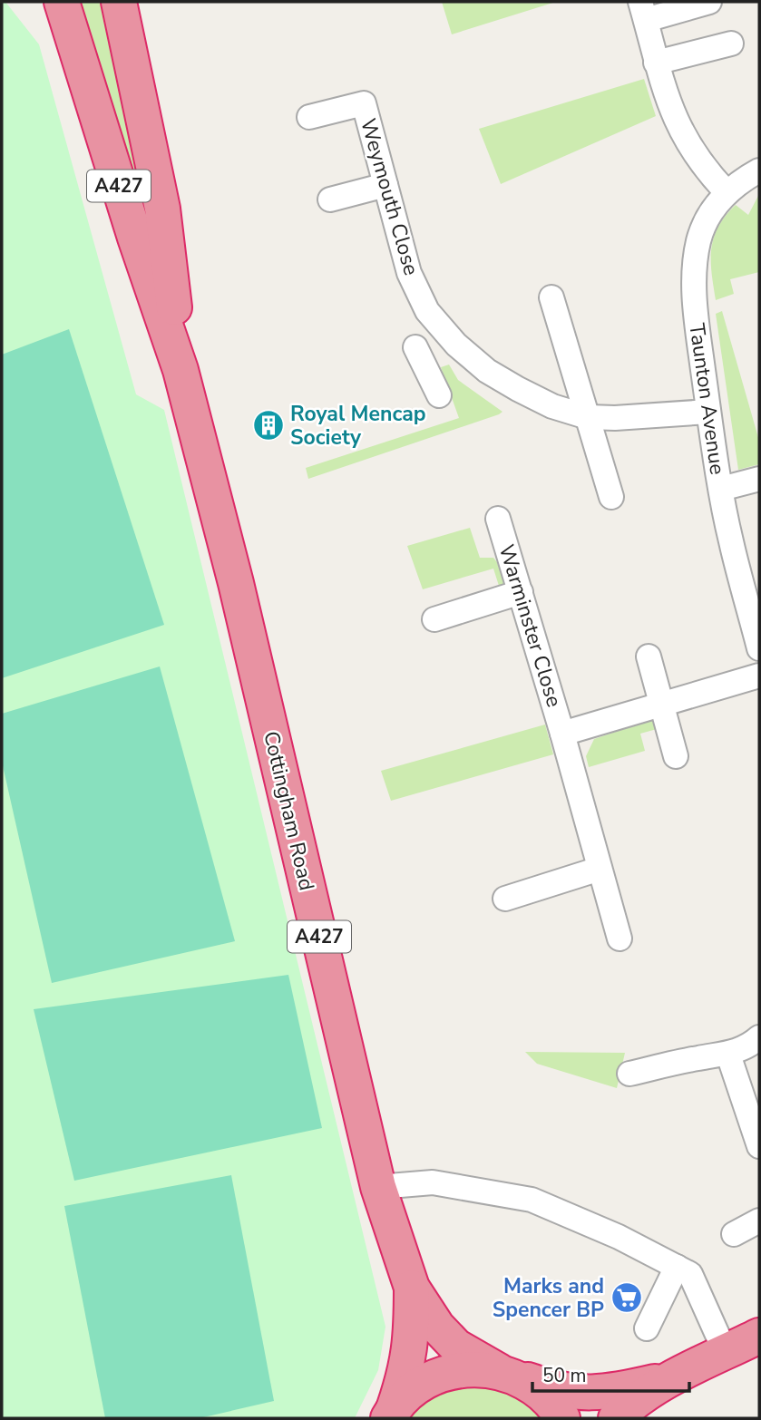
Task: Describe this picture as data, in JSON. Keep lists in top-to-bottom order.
{
  "streets": {
    "highway": ["A427", "Cottingham Road"],
    "street": ["Weymouth Close", "Taunton Avenue", "Warminster Close"]
  },
  "crossings": [
    ["Weymouth Close", "Taunton Avenue"]
  ],
  "places": {
    "building": ["Royal Mencap Society"],
    "supermarket": ["Marks and Spencer BP"]
  },
  "scale_bar": "50 m"
}
